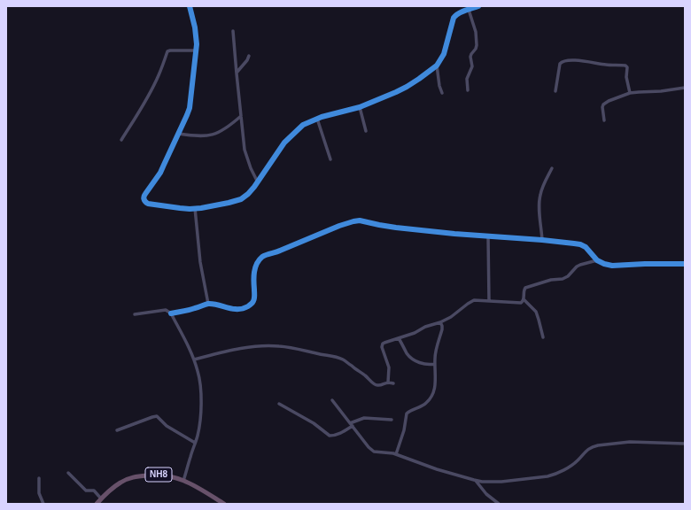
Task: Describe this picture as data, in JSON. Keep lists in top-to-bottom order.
{
  "streets": {
    "highway": ["NH8"]
  }
}
